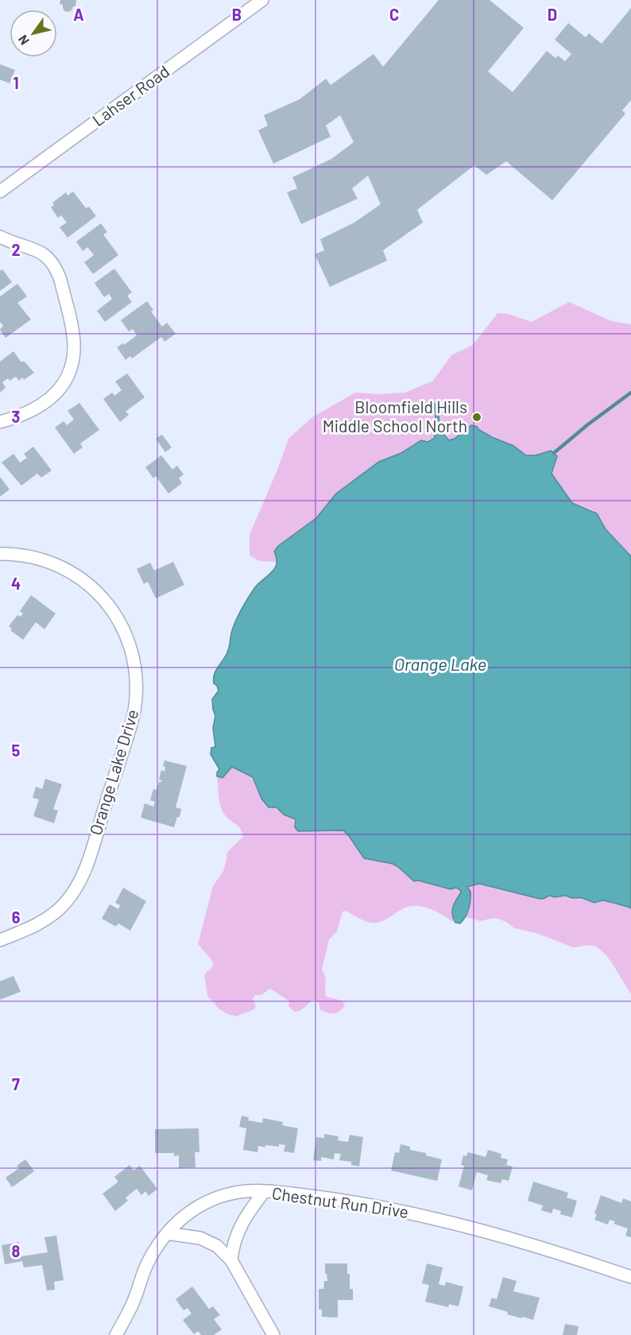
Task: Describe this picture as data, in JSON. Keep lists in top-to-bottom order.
{
  "streets": {
    "street": ["Lahser Road", "Orange Lake Drive", "Chestnut Run Drive"]
  },
  "water": ["Orange Lake"],
  "places": ["Bloomfield Hills Middle School North"],
  "north": "bottom left",
  "grid": {
    "columns": [
      "A",
      "B",
      "C",
      "D"
    ],
    "rows": [
      "1",
      "2",
      "3",
      "4",
      "5",
      "6",
      "7",
      "8"
    ]
  }
}
